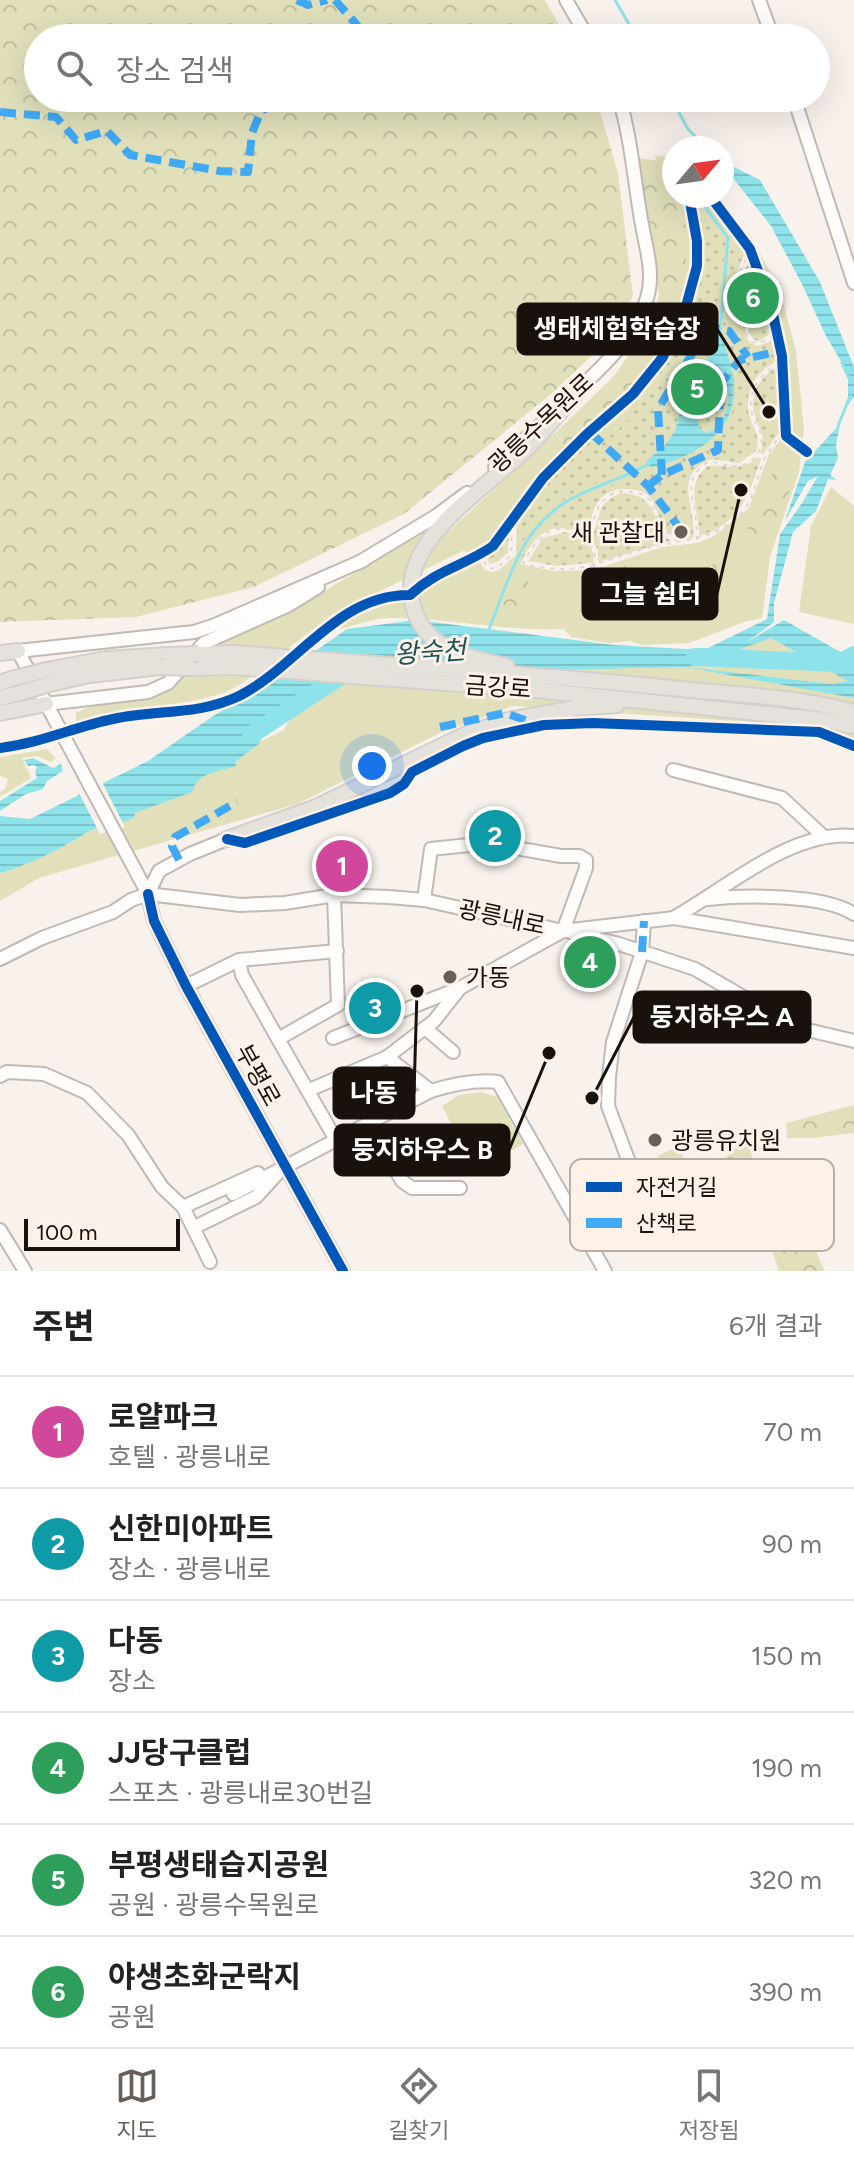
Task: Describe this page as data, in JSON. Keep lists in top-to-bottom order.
{
  "streets": {
    "main road": ["금강로"],
    "street": ["광릉수목원로", "광릉내로", "부평로"]
  },
  "crossings": [
    ["광릉내로", "부평로"]
  ],
  "water": ["왕숙천"],
  "places": [
    "생태체험학습장",
    "그늘 쉼터",
    "새 관찰대",
    "가동",
    "나동",
    "둥지하우스 B",
    "둥지하우스 A",
    "광릉유치원"
  ],
  "legend": ["자전거길", "산책로"],
  "scale_bar": "100 m",
  "north": "top right",
  "page": {
    "search": "장소 검색",
    "pins": [
      "6",
      "5",
      "2",
      "1",
      "4",
      "3"
    ],
    "scale": "100 m",
    "heading": ["주변", "6개 결과"],
    "list": [
      {
        "mark": "1",
        "name": "로얄파크",
        "note": "호텔 · 광릉내로",
        "value": "70 m"
      },
      {
        "mark": "2",
        "name": "신한미아파트",
        "note": "장소 · 광릉내로",
        "value": "90 m"
      },
      {
        "mark": "3",
        "name": "다동",
        "note": "장소",
        "value": "150 m"
      },
      {
        "mark": "4",
        "name": "JJ당구클럽",
        "note": "스포츠 · 광릉내로30번길",
        "value": "190 m"
      },
      {
        "mark": "5",
        "name": "부평생태습지공원",
        "note": "공원 · 광릉수목원로",
        "value": "320 m"
      },
      {
        "mark": "6",
        "name": "야생초화군락지",
        "note": "공원",
        "value": "390 m"
      }
    ],
    "nav": ["지도", "길찾기", "저장됨"]
  }
}
